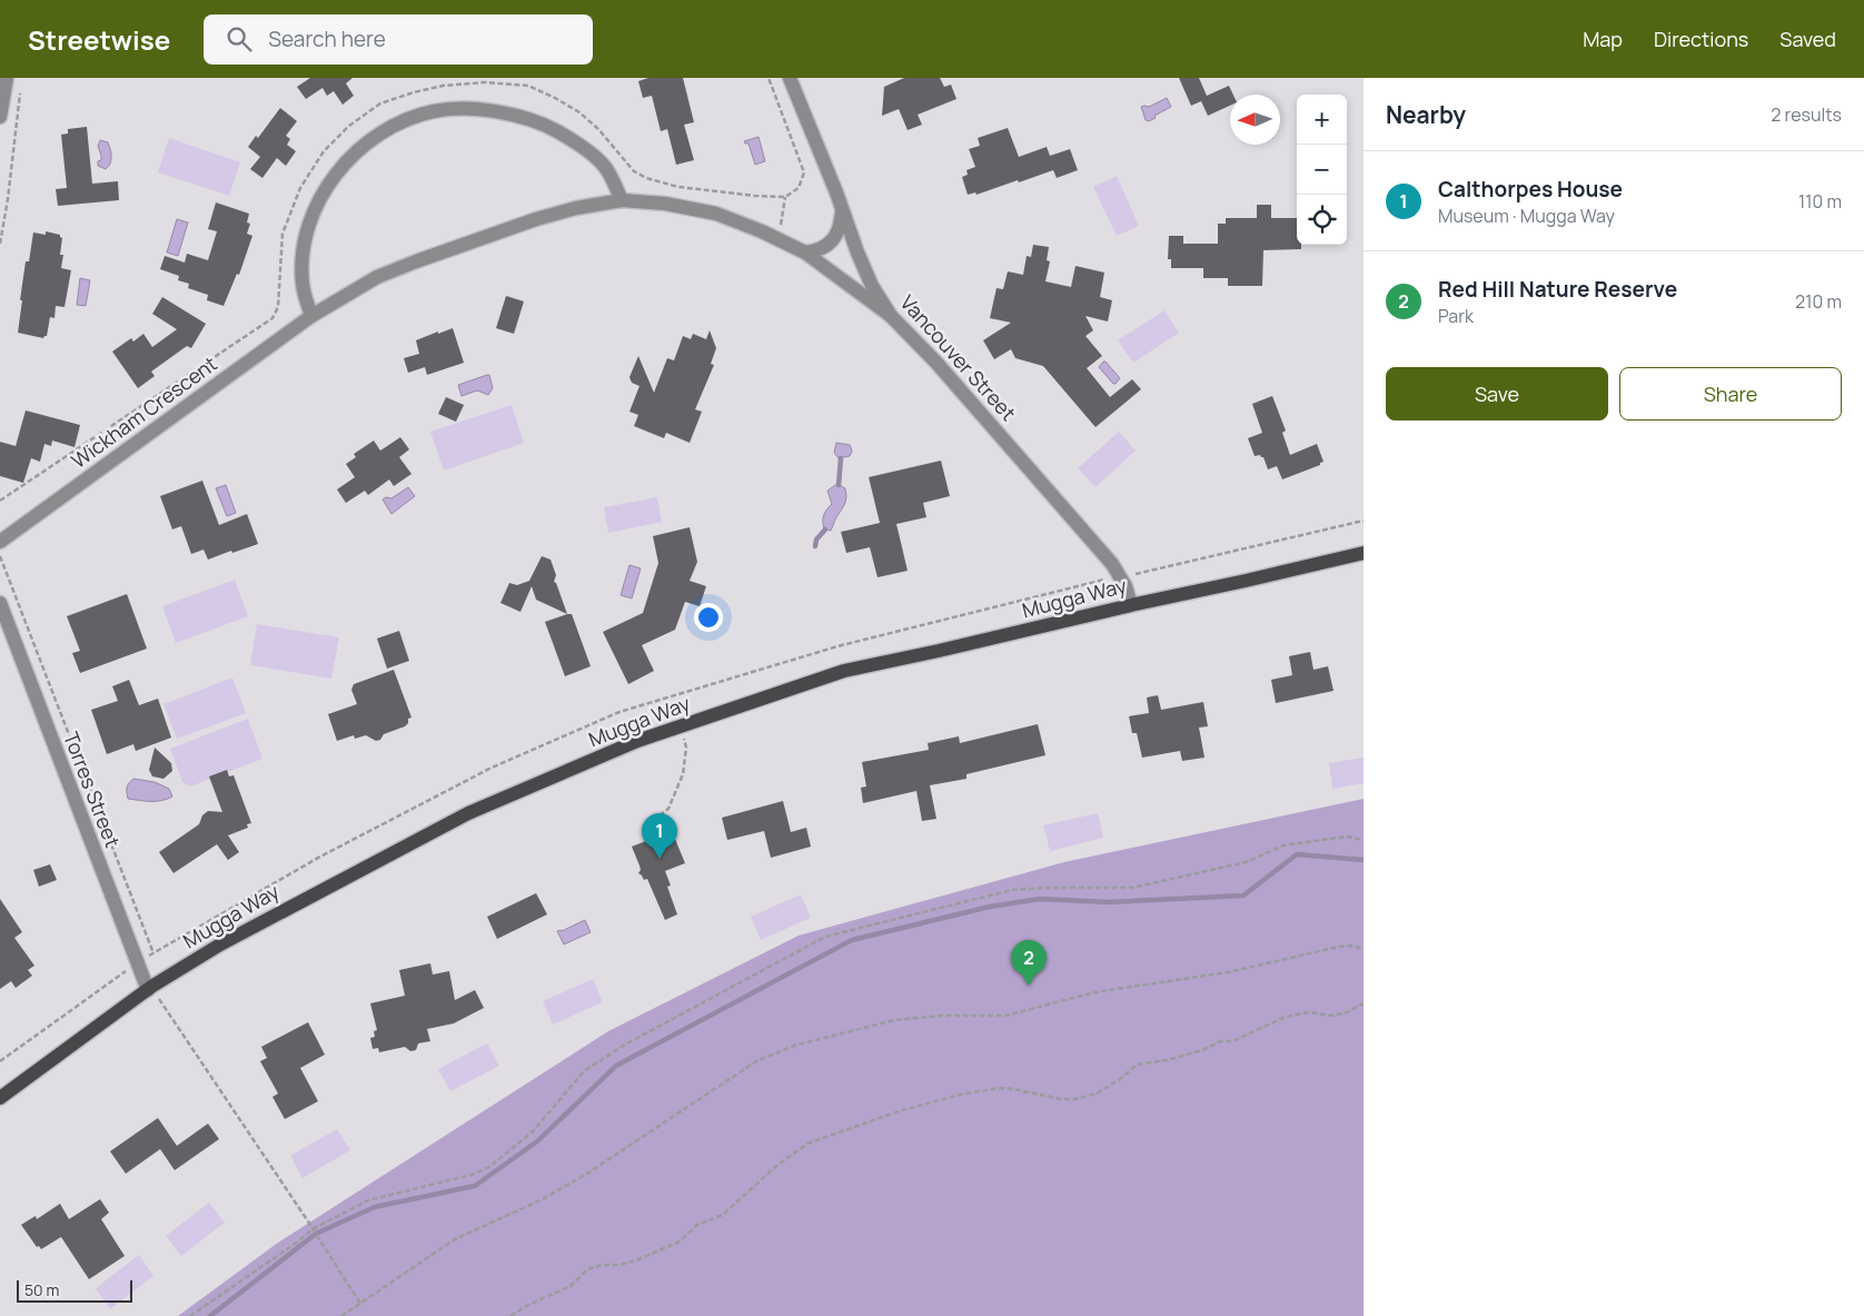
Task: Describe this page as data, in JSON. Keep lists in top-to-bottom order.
{
  "streets": {
    "main road": ["Mugga Way"],
    "street": ["Vancouver Street", "Wickham Crescent", "Torres Street"]
  },
  "crossings": [
    ["Vancouver Street", "Wickham Crescent"],
    ["Vancouver Street", "Mugga Way"],
    ["Mugga Way", "Torres Street"]
  ],
  "scale_bar": "50 m",
  "north": "left",
  "page": {
    "header": "Streetwise",
    "search": "Search here",
    "nav": ["Map", "Directions", "Saved"],
    "heading": ["Nearby", "2 results"],
    "map_buttons": ["+", "−"],
    "list": [
      {
        "mark": "1",
        "name": "Calthorpes House",
        "note": "Museum · Mugga Way",
        "value": "110 m"
      },
      {
        "mark": "2",
        "name": "Red Hill Nature Reserve",
        "note": "Park",
        "value": "210 m"
      }
    ],
    "buttons": ["Save", "Share"],
    "pins": ["1", "2"],
    "scale": "50 m"
  }
}
